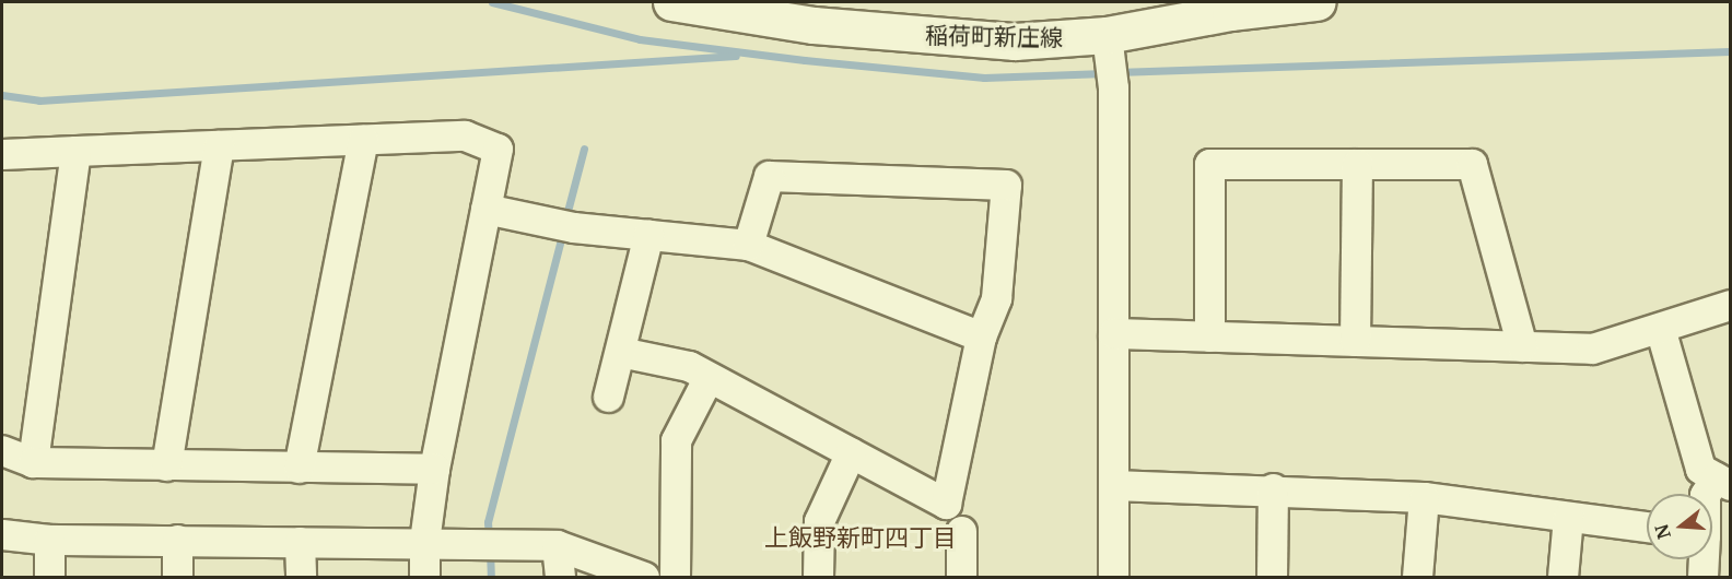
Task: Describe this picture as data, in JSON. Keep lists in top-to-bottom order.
{
  "streets": {
    "main road": ["稲荷町新庄線"]
  },
  "districts": ["上飯野新町四丁目"],
  "north": "left"
}
